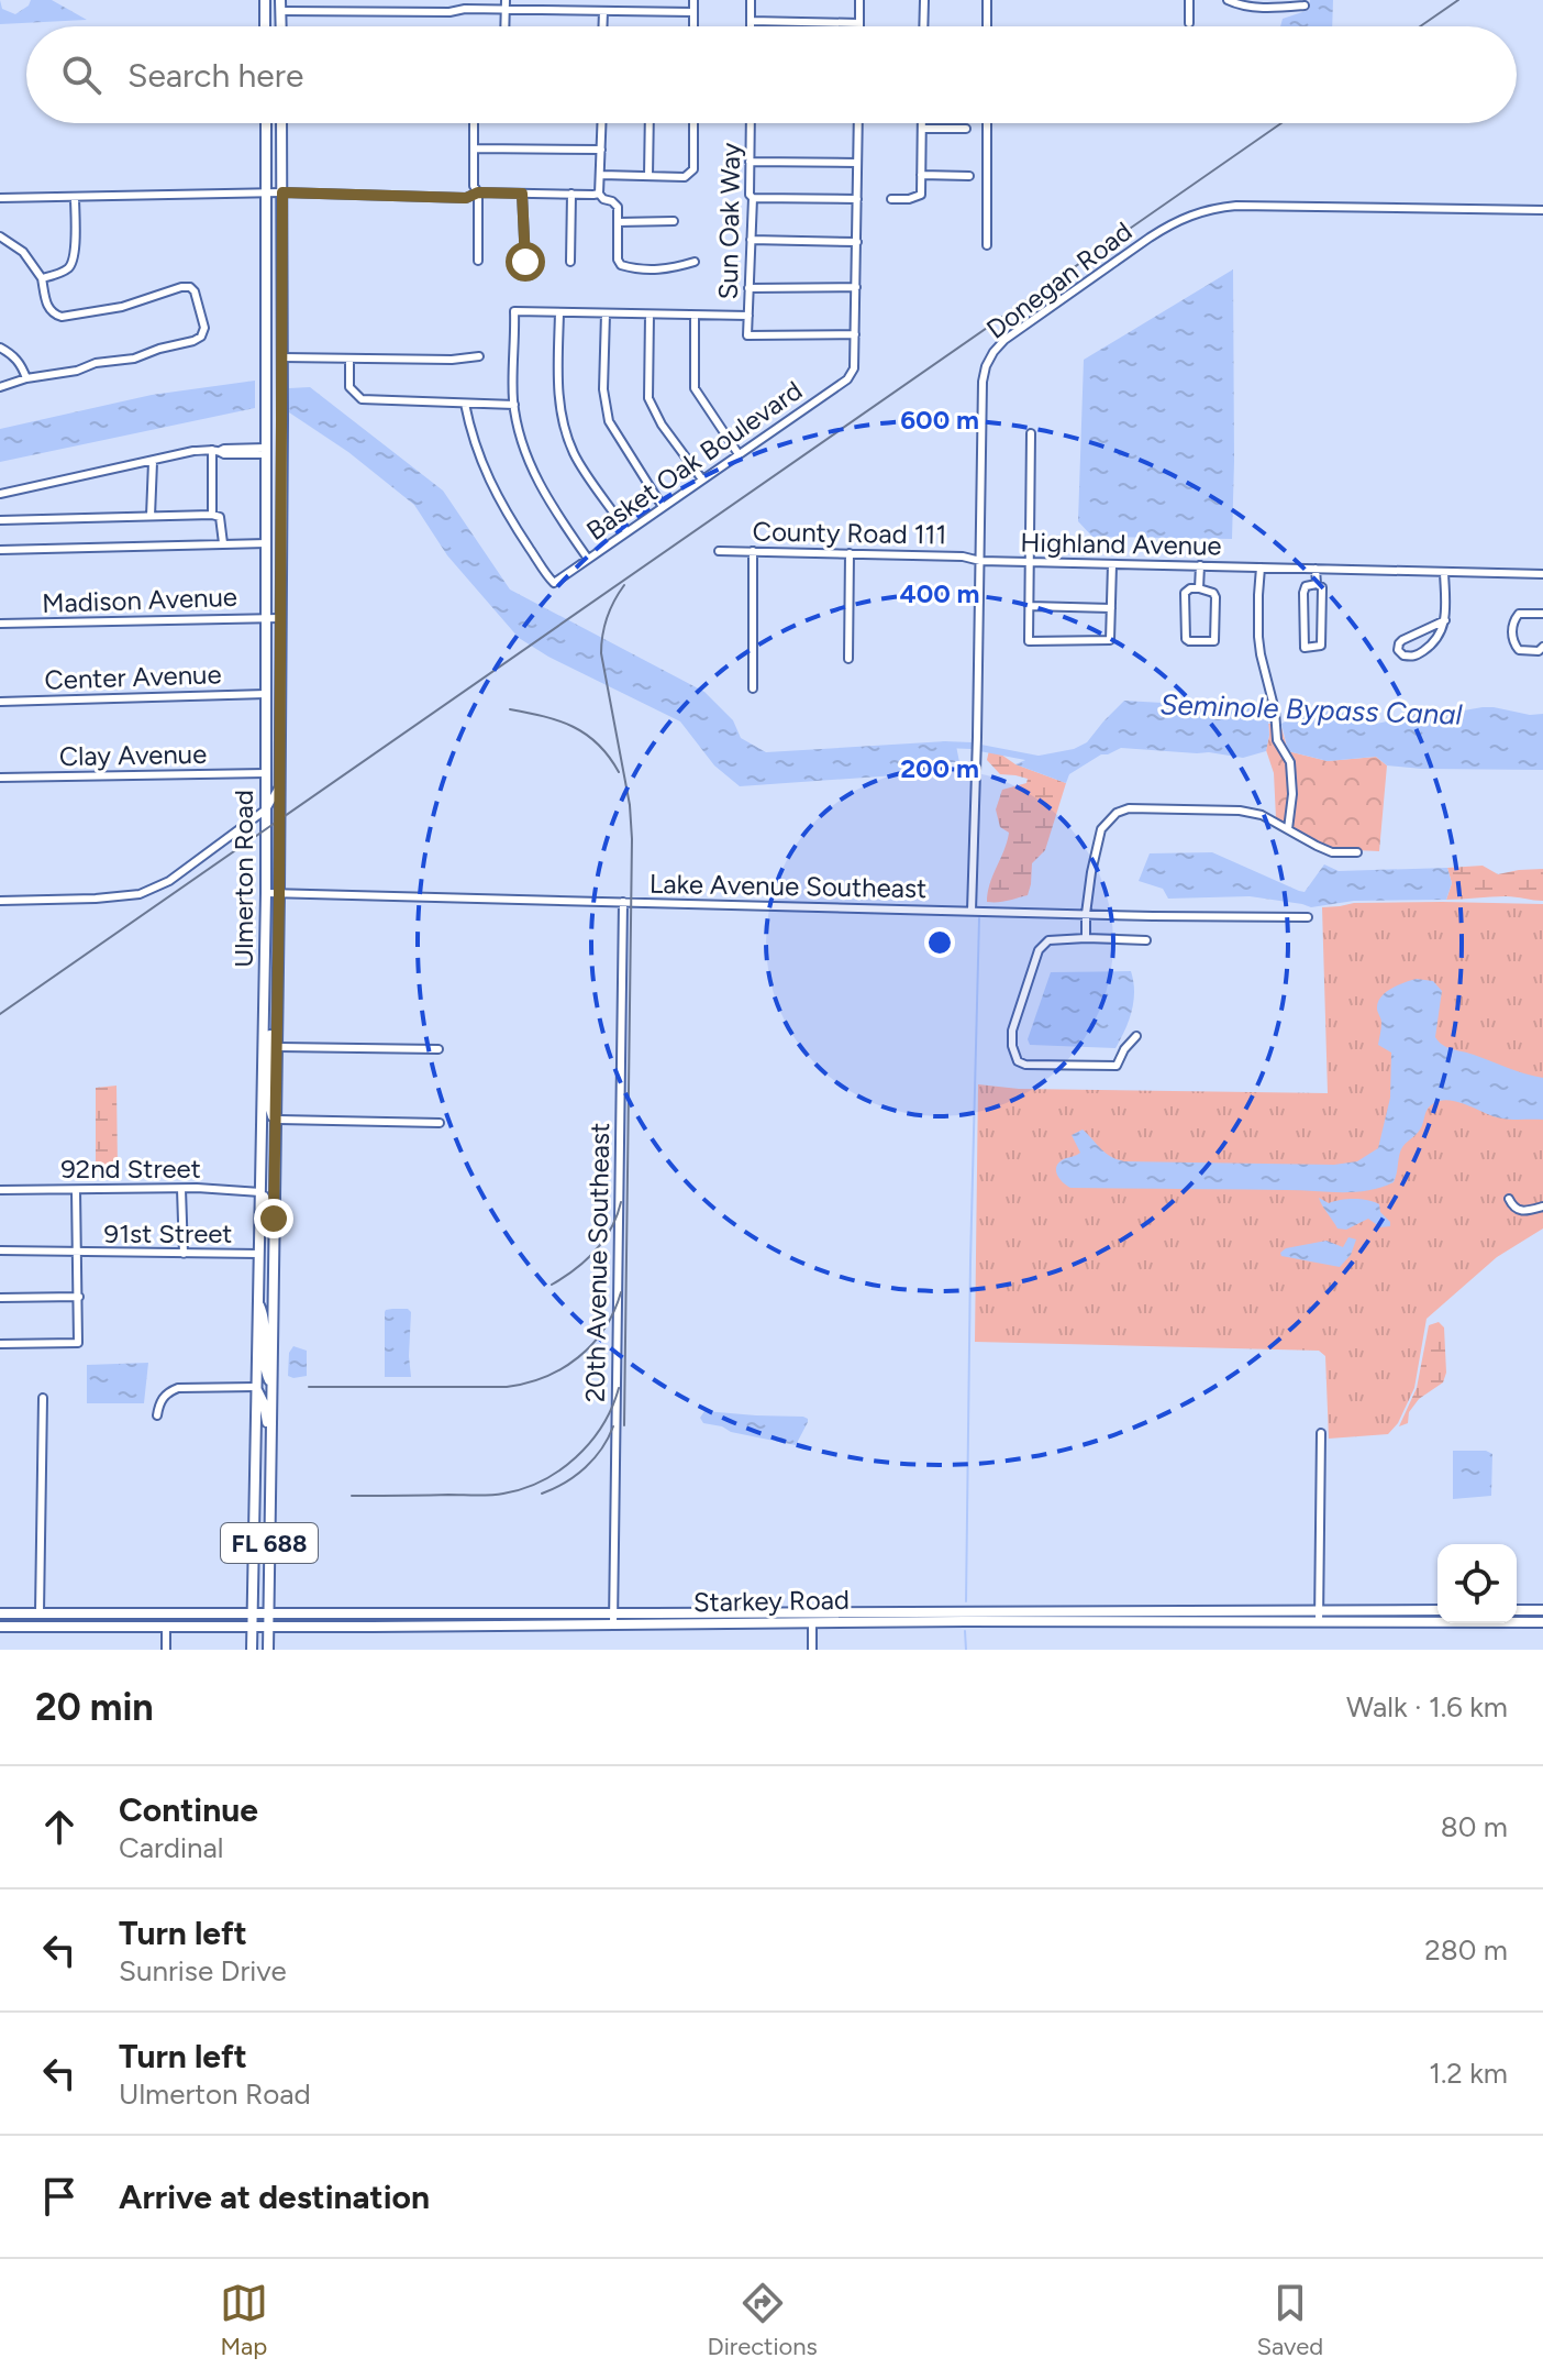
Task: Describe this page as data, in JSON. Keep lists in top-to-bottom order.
{
  "streets": {
    "main road": ["Ulmerton Road", "FL 688", "Starkey Road"],
    "street": [
      "Sun Oak Way",
      "Donegan Road",
      "Basket Oak Boulevard",
      "County Road 111",
      "Highland Avenue",
      "Madison Avenue",
      "Center Avenue",
      "Clay Avenue",
      "Lake Avenue Southeast",
      "92nd Street",
      "91st Street",
      "20th Avenue Southeast"
    ]
  },
  "crossings": [
    ["Sun Oak Way", "Basket Oak Boulevard"],
    ["Donegan Road", "County Road 111"],
    ["Donegan Road", "Highland Avenue"],
    ["Donegan Road", "Lake Avenue Southeast"],
    ["County Road 111", "Highland Avenue"],
    ["Madison Avenue", "Ulmerton Road"],
    ["Center Avenue", "Ulmerton Road"],
    ["Clay Avenue", "Ulmerton Road"],
    ["Ulmerton Road", "Lake Avenue Southeast"],
    ["Ulmerton Road", "92nd Street"],
    ["Ulmerton Road", "91st Street"],
    ["Ulmerton Road", "Starkey Road"],
    ["Lake Avenue Southeast", "20th Avenue Southeast"],
    ["20th Avenue Southeast", "Starkey Road"]
  ],
  "water": ["Seminole Bypass Canal"],
  "page": {
    "search": "Search here",
    "heading": ["20 min", "Walk · 1.6 km"],
    "list": [
      ["Continue", "Cardinal", "80 m"],
      ["Turn left", "Sunrise Drive", "280 m"],
      ["Turn left", "Ulmerton Road", "1.2 km"],
      "Arrive at destination"
    ],
    "nav": ["Map", "Directions", "Saved"]
  },
  "rings": ["600 m", "400 m", "200 m"]
}
